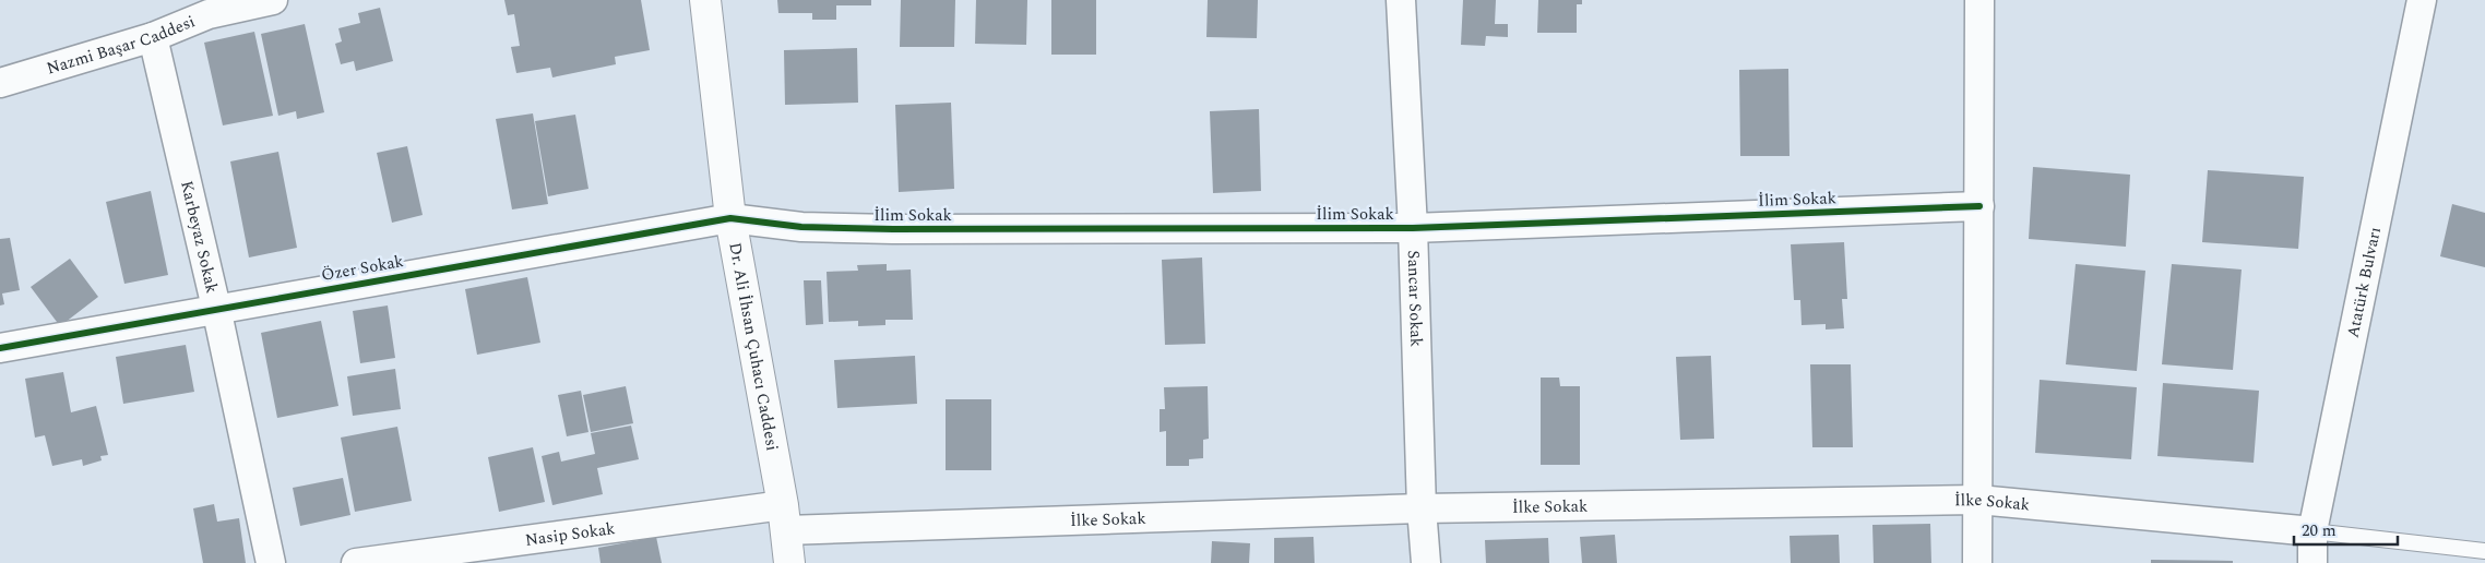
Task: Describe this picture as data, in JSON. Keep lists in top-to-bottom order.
{
  "streets": {
    "street": [
      "Nazmi Başar Caddesi",
      "İlim Sokak",
      "Karbeyaz Sokak",
      "Özer Sokak",
      "Atatürk Bulvarı",
      "Sancar Sokak",
      "Dr. Ali İhsan Çuhacı Caddesi",
      "İlke Sokak",
      "Nasip Sokak"
    ]
  },
  "crossings": [
    ["Nazmi Başar Caddesi", "Karbeyaz Sokak"],
    ["İlim Sokak", "Özer Sokak"],
    ["İlim Sokak", "Sancar Sokak"],
    ["İlim Sokak", "Dr. Ali İhsan Çuhacı Caddesi"],
    ["Karbeyaz Sokak", "Özer Sokak"],
    ["Özer Sokak", "Dr. Ali İhsan Çuhacı Caddesi"],
    ["Atatürk Bulvarı", "İlke Sokak"],
    ["Sancar Sokak", "İlke Sokak"],
    ["Dr. Ali İhsan Çuhacı Caddesi", "İlke Sokak"],
    ["Dr. Ali İhsan Çuhacı Caddesi", "Nasip Sokak"],
    ["İlke Sokak", "Nasip Sokak"]
  ],
  "scale_bar": "20 m"
}
